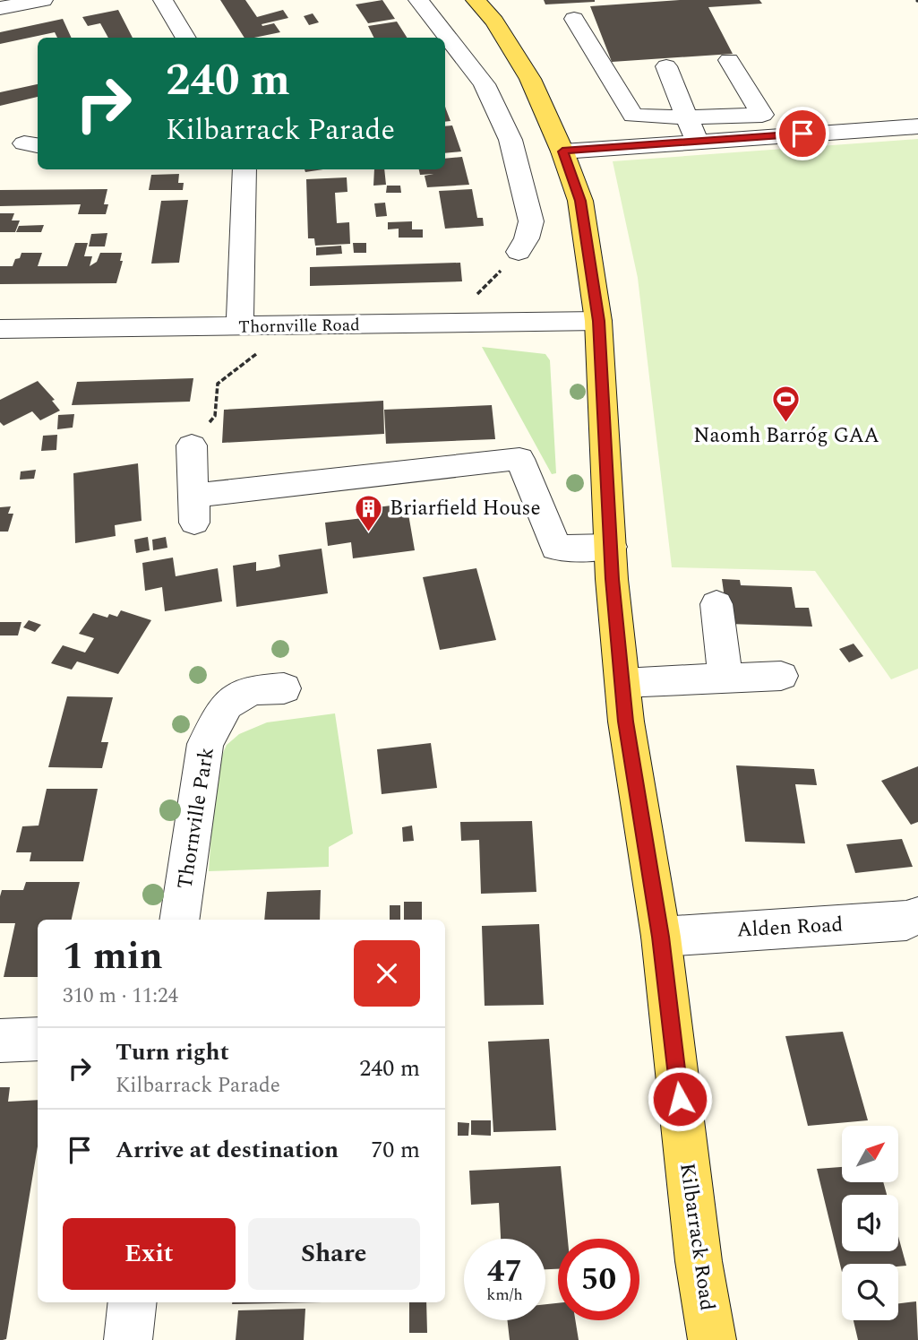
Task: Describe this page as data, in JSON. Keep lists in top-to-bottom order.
{
  "streets": {
    "main road": ["Kilbarrack Road"],
    "street": ["Thornville Road", "Thornville Park", "Alden Road"]
  },
  "crossings": [
    ["Thornville Road", "Kilbarrack Road"],
    ["Alden Road", "Kilbarrack Road"]
  ],
  "places": {
    "sports": ["Naomh Barróg GAA"],
    "building": ["Briarfield House"]
  },
  "north": "top right",
  "page": {
    "turn": ["240 m", "Kilbarrack Parade"],
    "heading": ["1 min", "310 m · 11:24"],
    "list": [
      {
        "name": "Turn right",
        "note": "Kilbarrack Parade",
        "value": "240 m"
      },
      {
        "name": "Arrive at destination",
        "value": "70 m"
      }
    ],
    "buttons": ["Exit", "Share"],
    "speed": "47 km/h",
    "limit": "50"
  }
}
